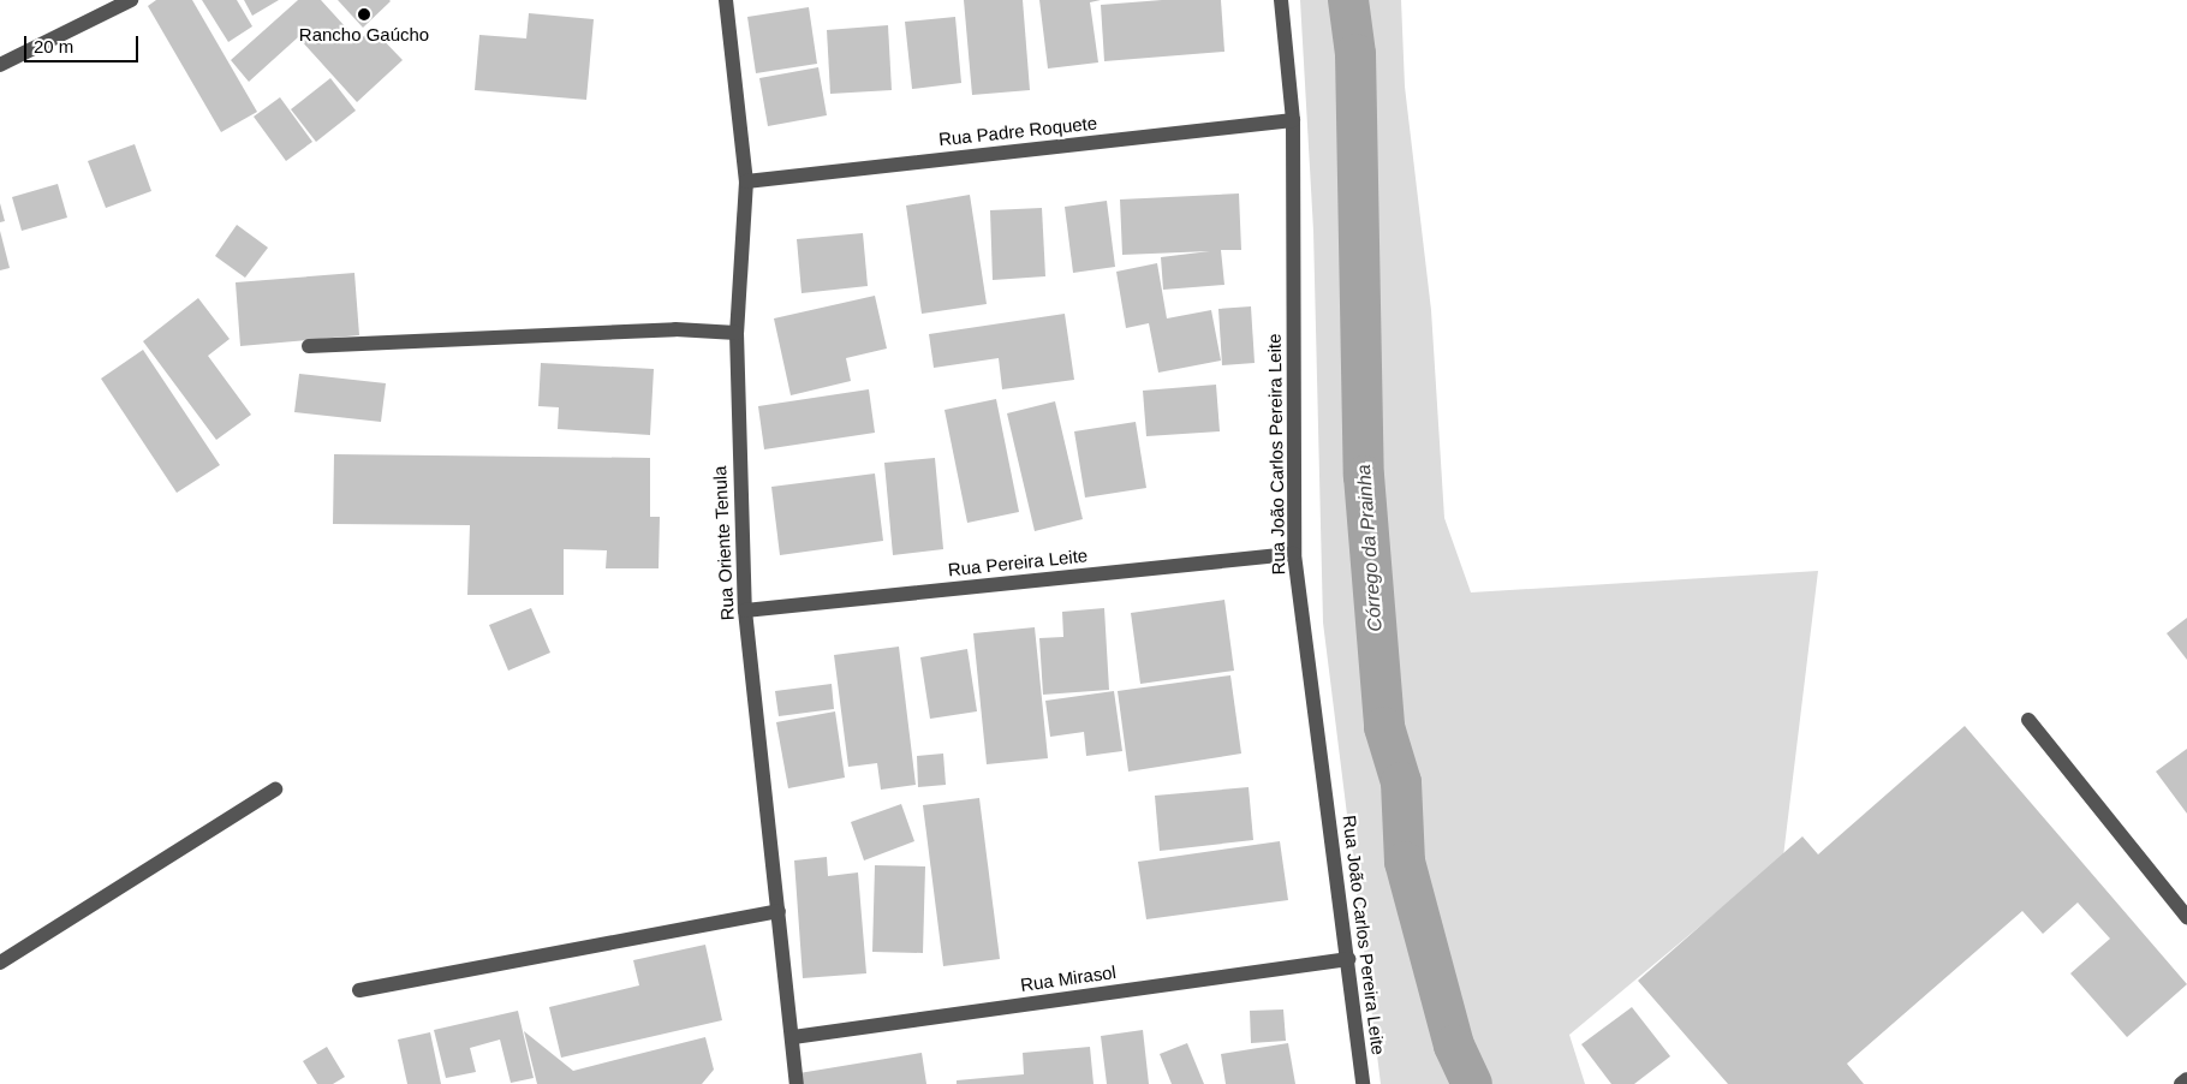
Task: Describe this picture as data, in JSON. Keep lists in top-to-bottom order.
{
  "streets": {
    "street": [
      "Rua Padre Roquete",
      "Rua João Carlos Pereira Leite",
      "Rua Oriente Tenula",
      "Rua Pereira Leite",
      "Rua Mirasol"
    ]
  },
  "crossings": [
    ["Rua Padre Roquete", "Rua João Carlos Pereira Leite"],
    ["Rua Padre Roquete", "Rua Oriente Tenula"],
    ["Rua João Carlos Pereira Leite", "Rua Pereira Leite"],
    ["Rua João Carlos Pereira Leite", "Rua Mirasol"],
    ["Rua Oriente Tenula", "Rua Pereira Leite"],
    ["Rua Oriente Tenula", "Rua Mirasol"]
  ],
  "water": ["Córrego da Prainha"],
  "places": ["Rancho Gaúcho"],
  "scale_bar": "20 m"
}
